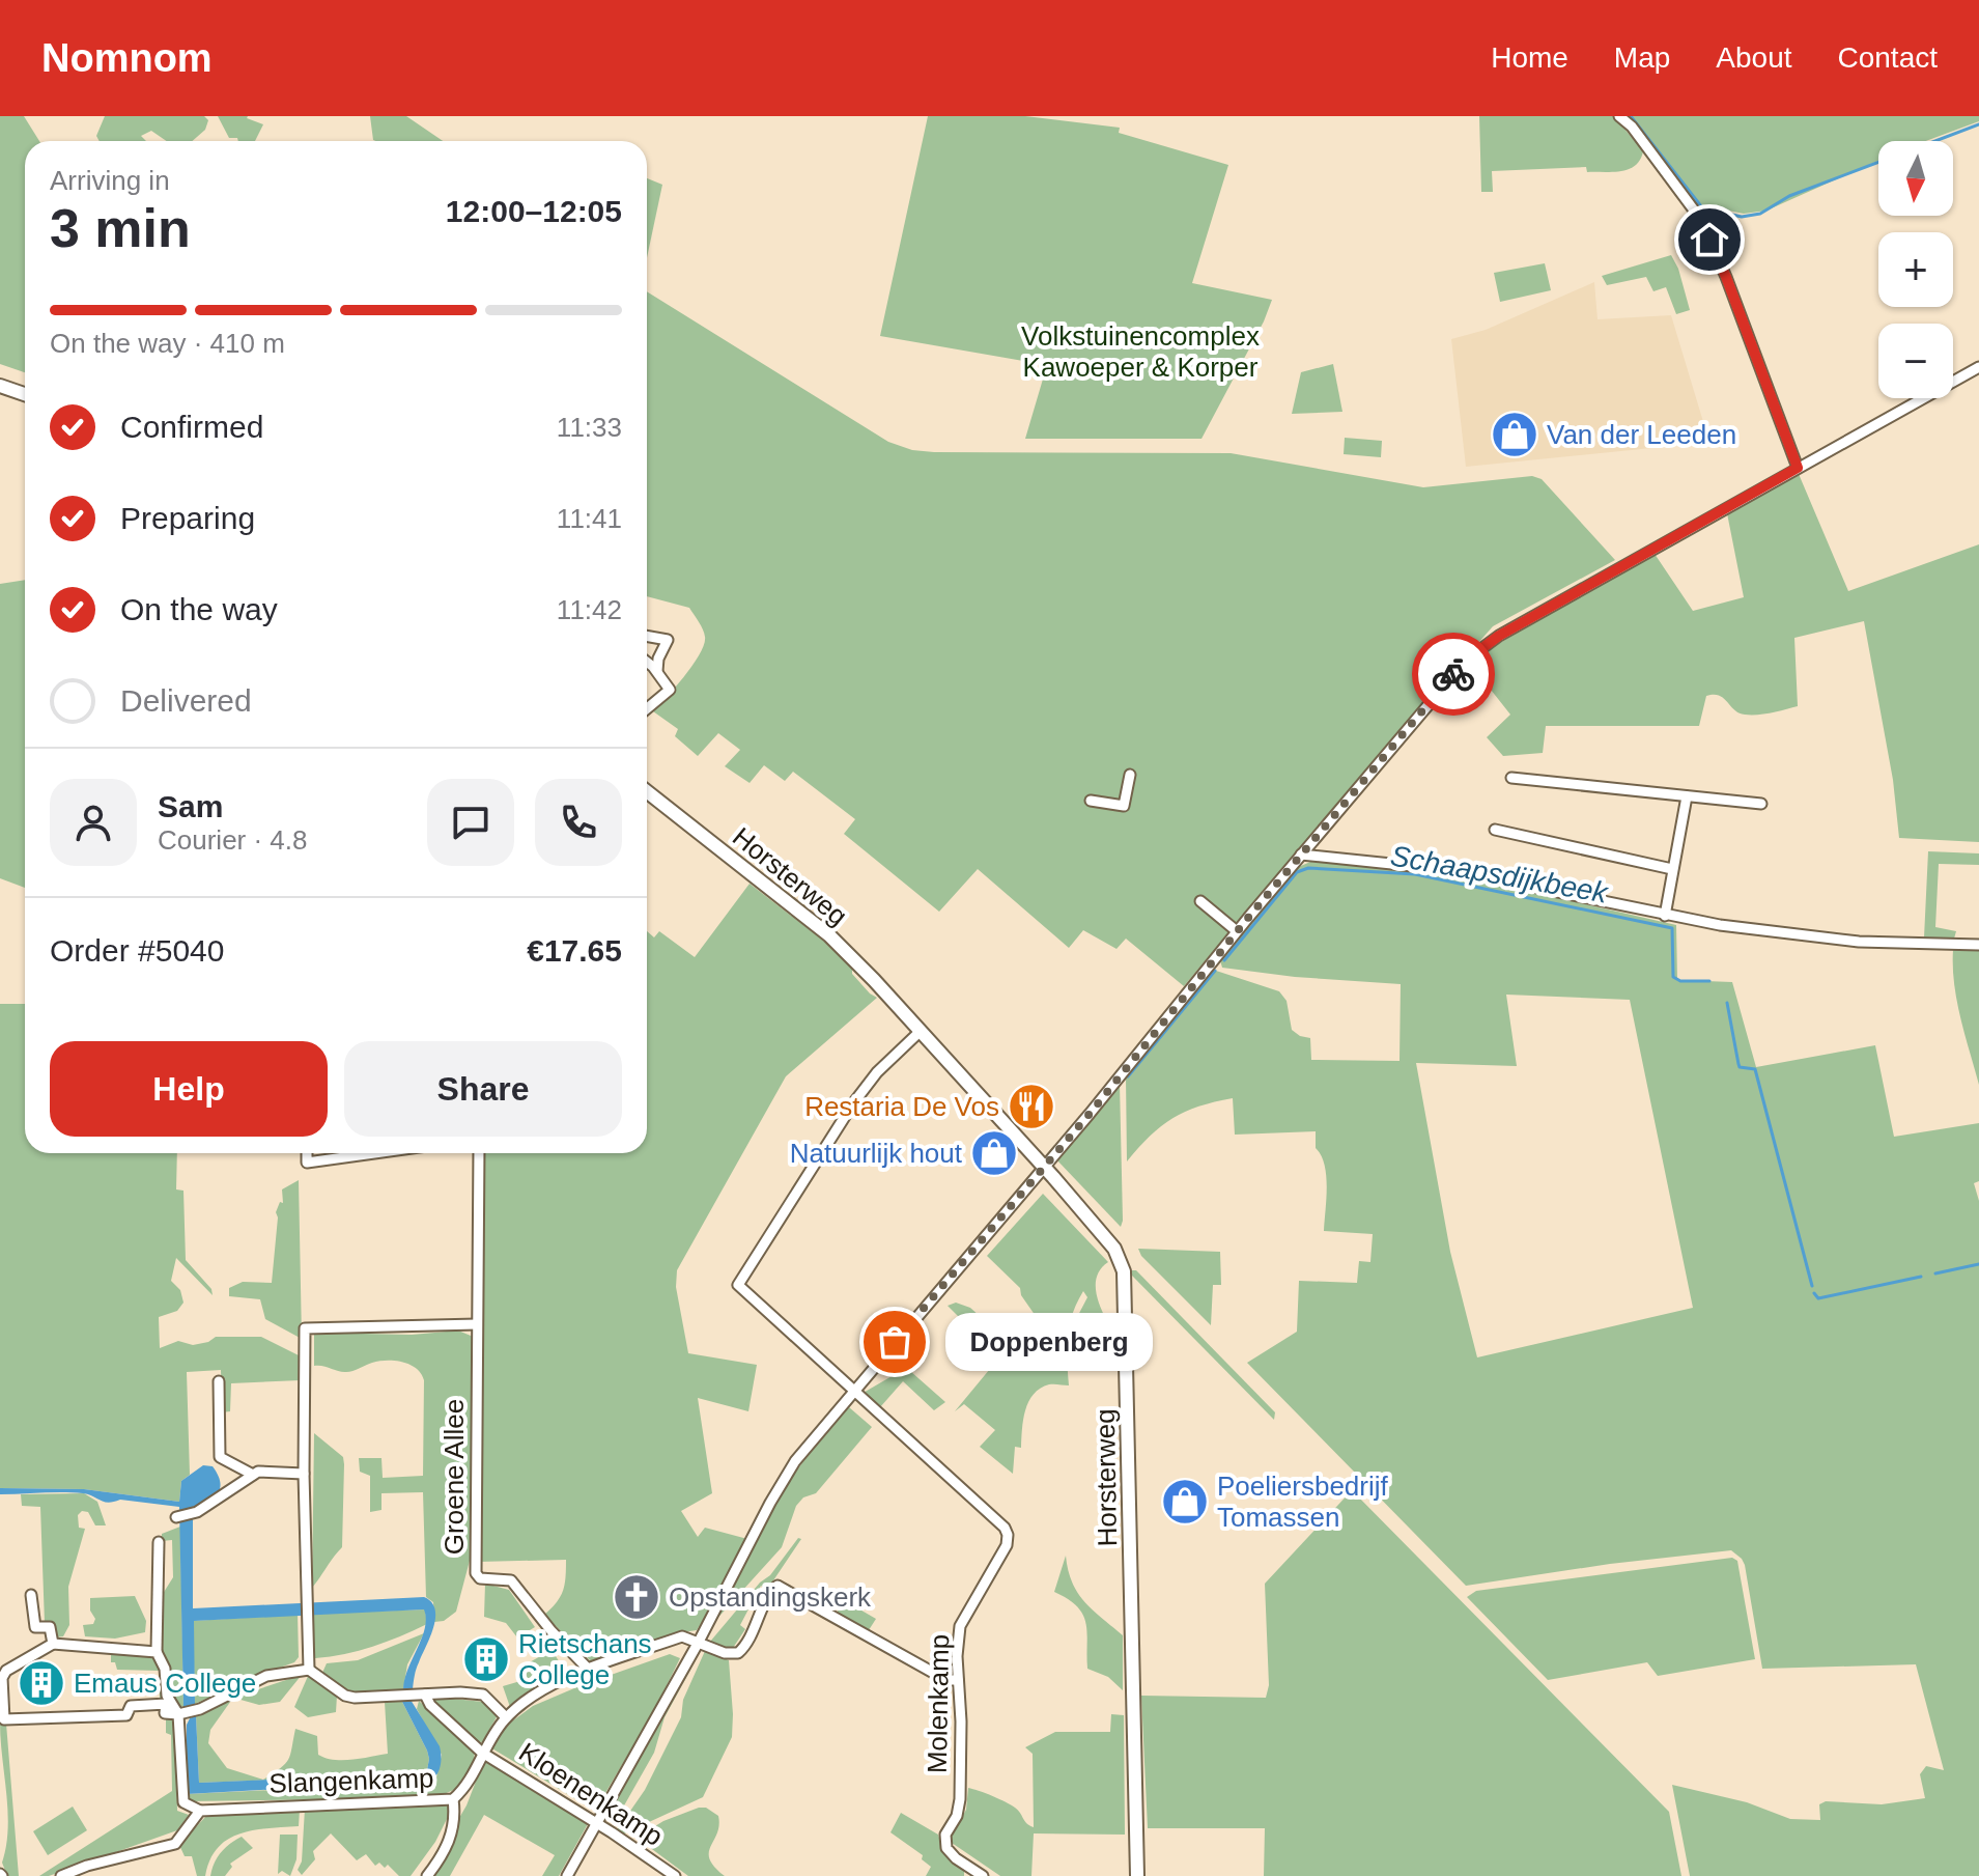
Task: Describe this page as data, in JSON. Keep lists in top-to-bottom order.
{
  "streets": {
    "main road": ["Horsterweg"],
    "street": [
      "Groene Allee",
      "Molenkamp",
      "Slangenkamp",
      "Kloenenkamp"
    ]
  },
  "crossings": [
    ["Horsterweg", "Molenkamp"],
    ["Groene Allee", "Slangenkamp"],
    ["Slangenkamp", "Kloenenkamp"]
  ],
  "water": ["Schaapsdijkbeek"],
  "parks": ["Volkstuinencomplex Kawoeper & Korper"],
  "places": {
    "shop": ["Van der Leeden", "Natuurlijk hout", "Poeliersbedrijf Tomassen"],
    "restaurant": ["Restaria De Vos"],
    "other": ["Doppenberg"],
    "church": ["Opstandingskerk"],
    "building": ["Rietschans College", "Emaus College"]
  },
  "north": "bottom",
  "page": {
    "header": "Nomnom",
    "nav": [
      "Home",
      "Map",
      "About",
      "Contact"
    ],
    "map_buttons": ["+", "−"],
    "heading": ["3 min", "Arriving in", "12:00–12:05"],
    "panel": [
      "Sam",
      "Courier · 4.8",
      "Order #5040",
      "€17.65"
    ],
    "bar": "On the way · 410 m",
    "list": [
      ["Confirmed", "11:33"],
      ["Preparing", "11:41"],
      ["On the way", "11:42"],
      "Delivered"
    ],
    "buttons": ["Help", "Share"],
    "bubble": "Doppenberg"
  }
}
